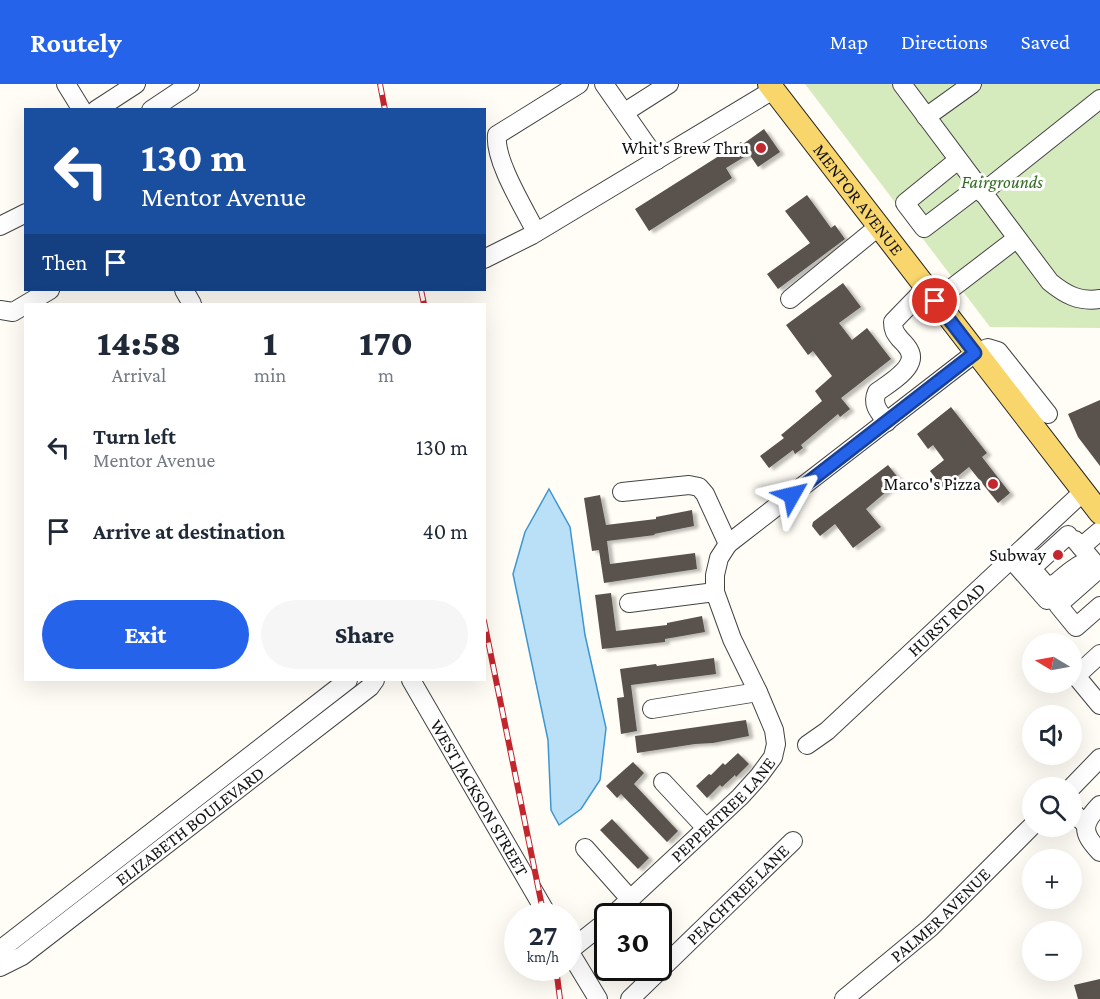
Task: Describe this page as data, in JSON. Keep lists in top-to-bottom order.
{
  "streets": {
    "main road": ["MENTOR AVENUE"],
    "street": [
      "HURST ROAD",
      "WEST JACKSON STREET",
      "PEPPERTREE LANE",
      "ELIZABETH BOULEVARD",
      "PEACHTREE LANE",
      "PALMER AVENUE"
    ]
  },
  "crossings": [
    ["MENTOR AVENUE", "HURST ROAD"]
  ],
  "parks": ["Fairgrounds"],
  "places": ["Whit's Brew Thru", "Marco's Pizza", "Subway"],
  "north": "left",
  "page": {
    "header": "Routely",
    "nav": ["Map", "Directions", "Saved"],
    "turn": ["130 m", "Mentor Avenue"],
    "then": "Then",
    "eta": [
      "14:58",
      "Arrival",
      "1",
      "min",
      "170",
      "m"
    ],
    "list": [
      {
        "name": "Turn left",
        "note": "Mentor Avenue",
        "value": "130 m"
      },
      {
        "name": "Arrive at destination",
        "value": "40 m"
      }
    ],
    "buttons": ["Exit", "Share"],
    "map_buttons": ["+", "−"],
    "speed": "27 km/h",
    "limit": "30"
  }
}
